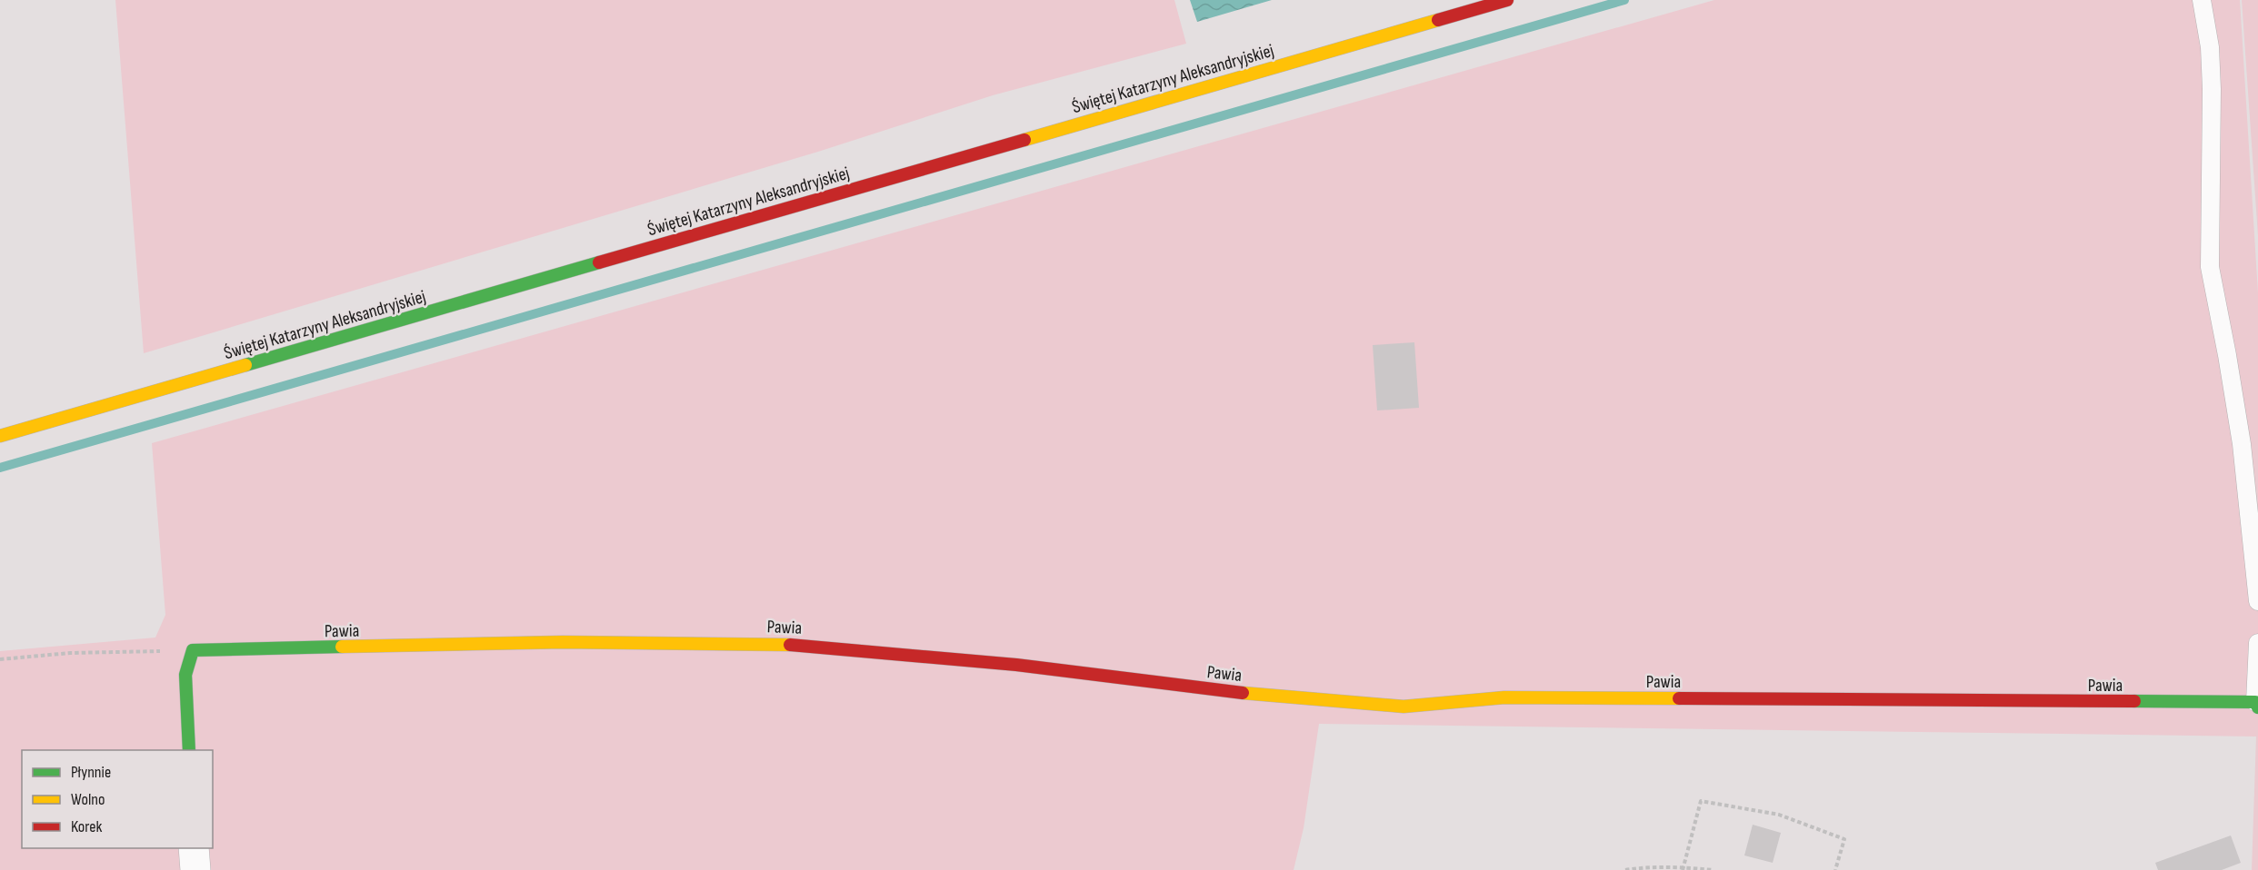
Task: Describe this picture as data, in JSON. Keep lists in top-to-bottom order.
{
  "streets": {
    "street": ["Świętej Katarzyny Aleksandryjskiej", "Pawia"]
  },
  "legend": ["Płynnie", "Wolno", "Korek"]
}
